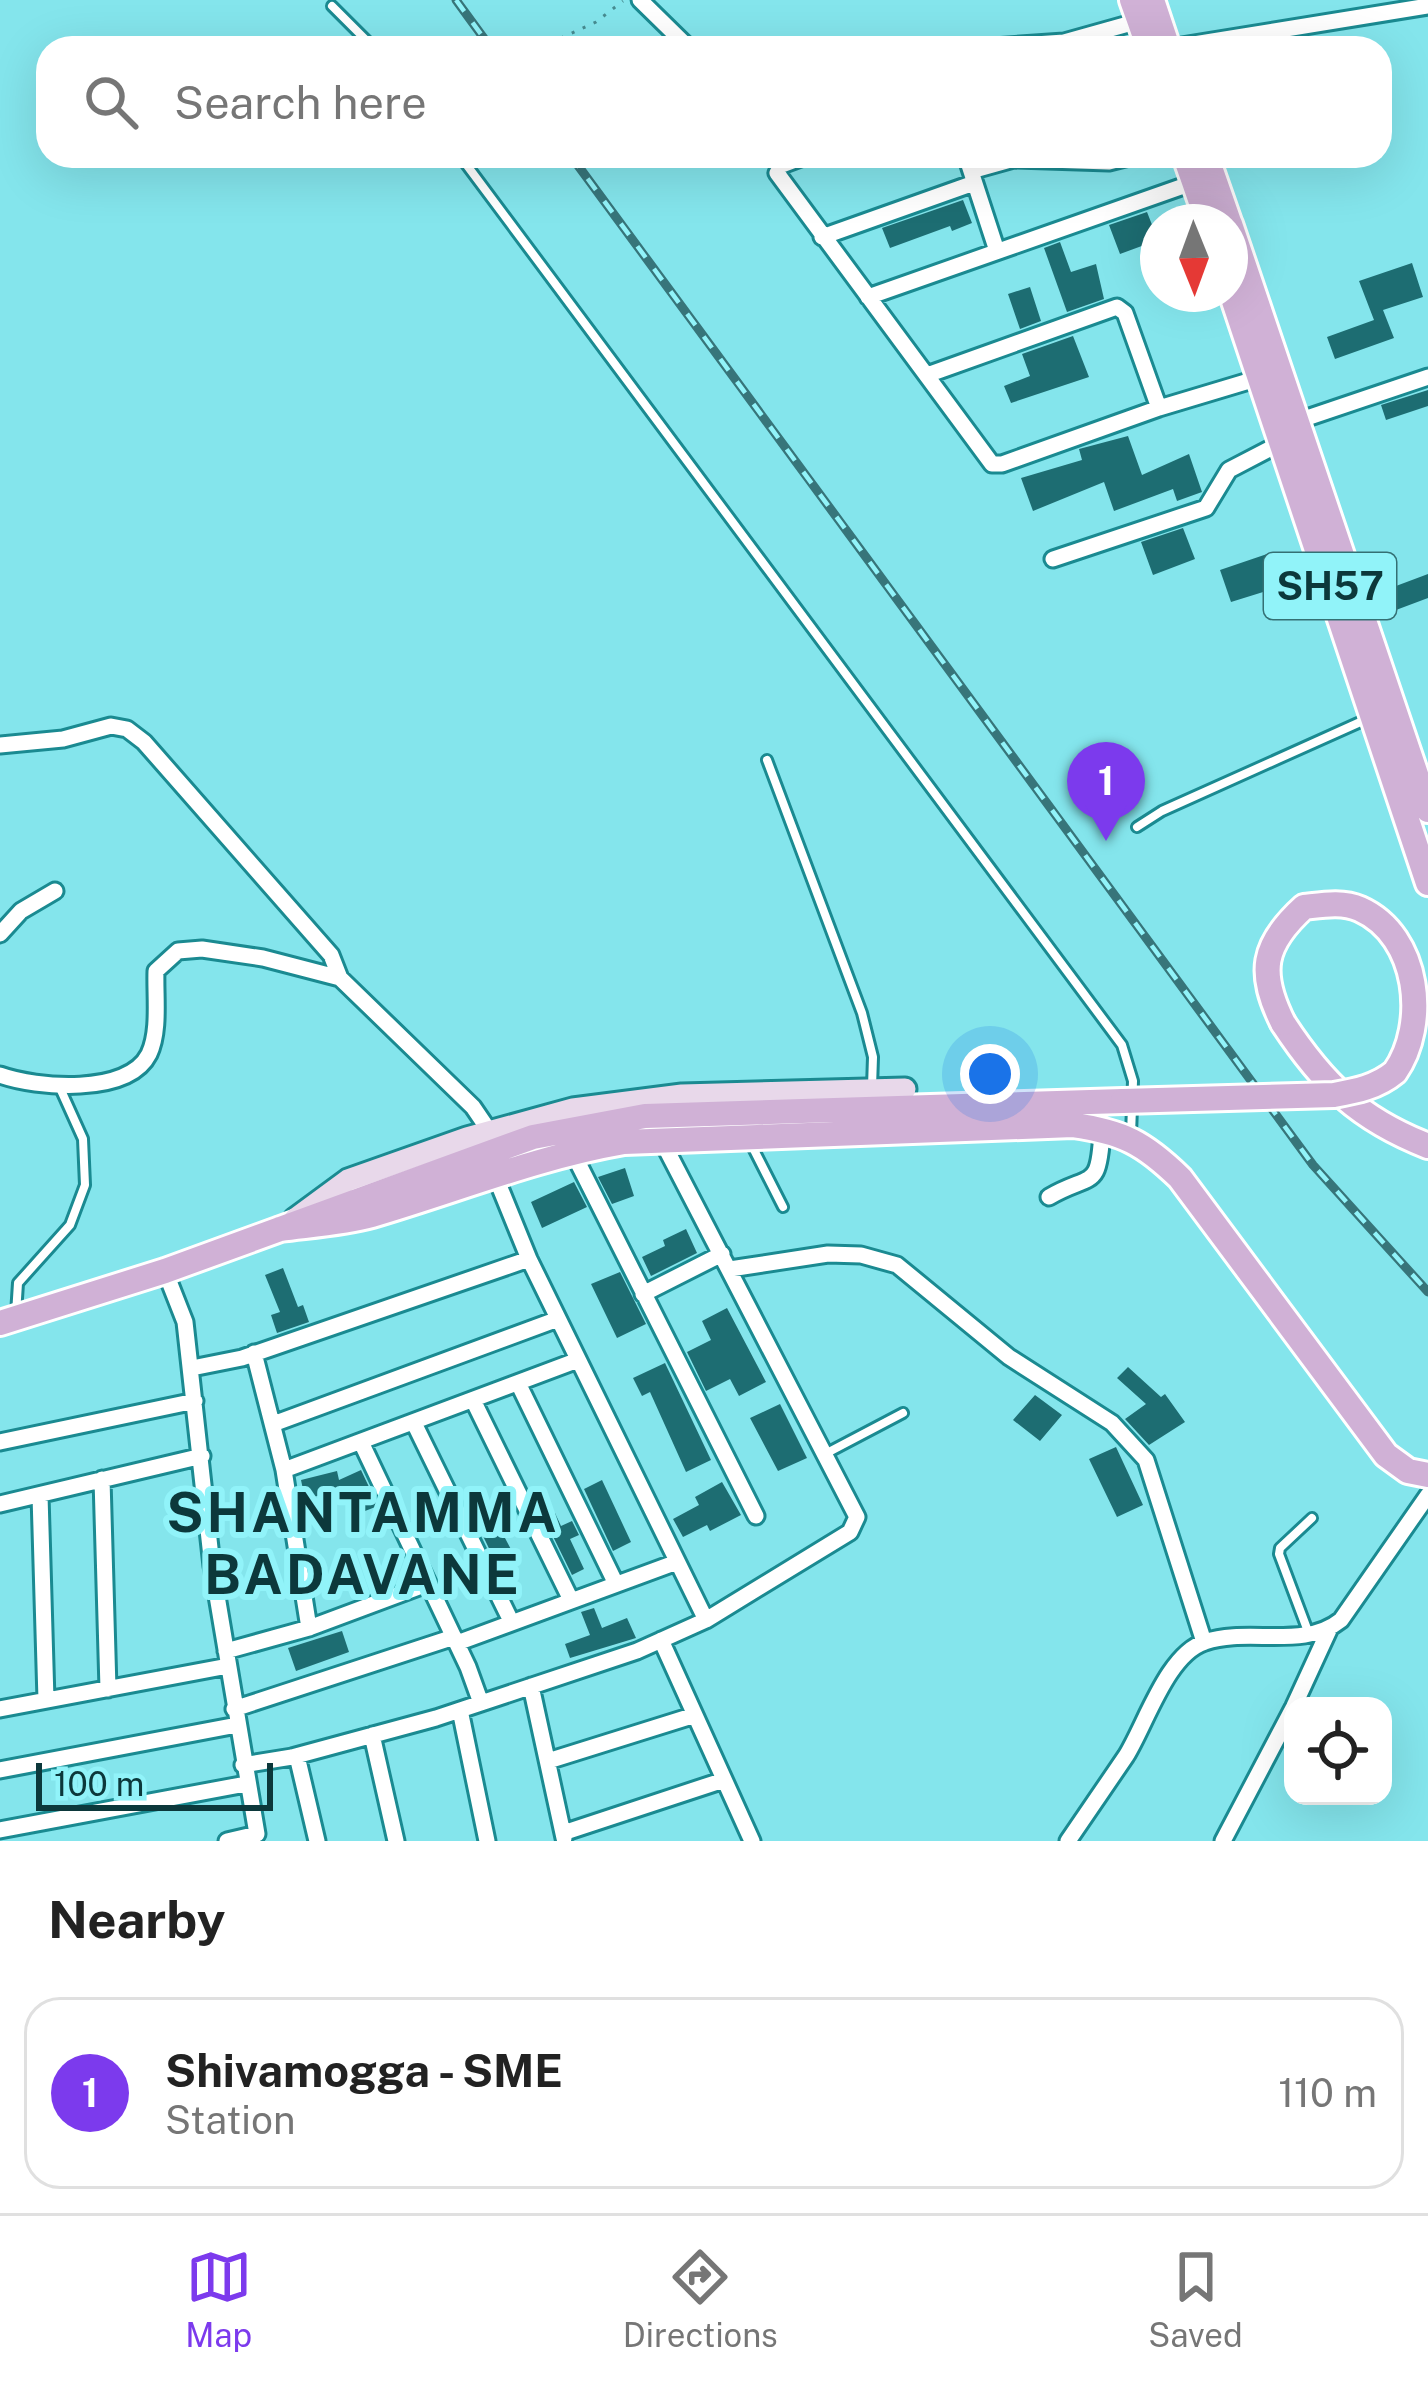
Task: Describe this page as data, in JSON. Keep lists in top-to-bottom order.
{
  "streets": {
    "main road": ["SH57"]
  },
  "districts": ["SHANTAMMA BADAVANE"],
  "scale_bar": "100 m",
  "north": "bottom",
  "page": {
    "search": "Search here",
    "pins": "1",
    "scale": "100 m",
    "heading": "Nearby",
    "list": [
      {
        "mark": "1",
        "name": "Shivamogga - SME",
        "note": "Station",
        "value": "110 m"
      }
    ],
    "nav": ["Map", "Directions", "Saved"]
  }
}
